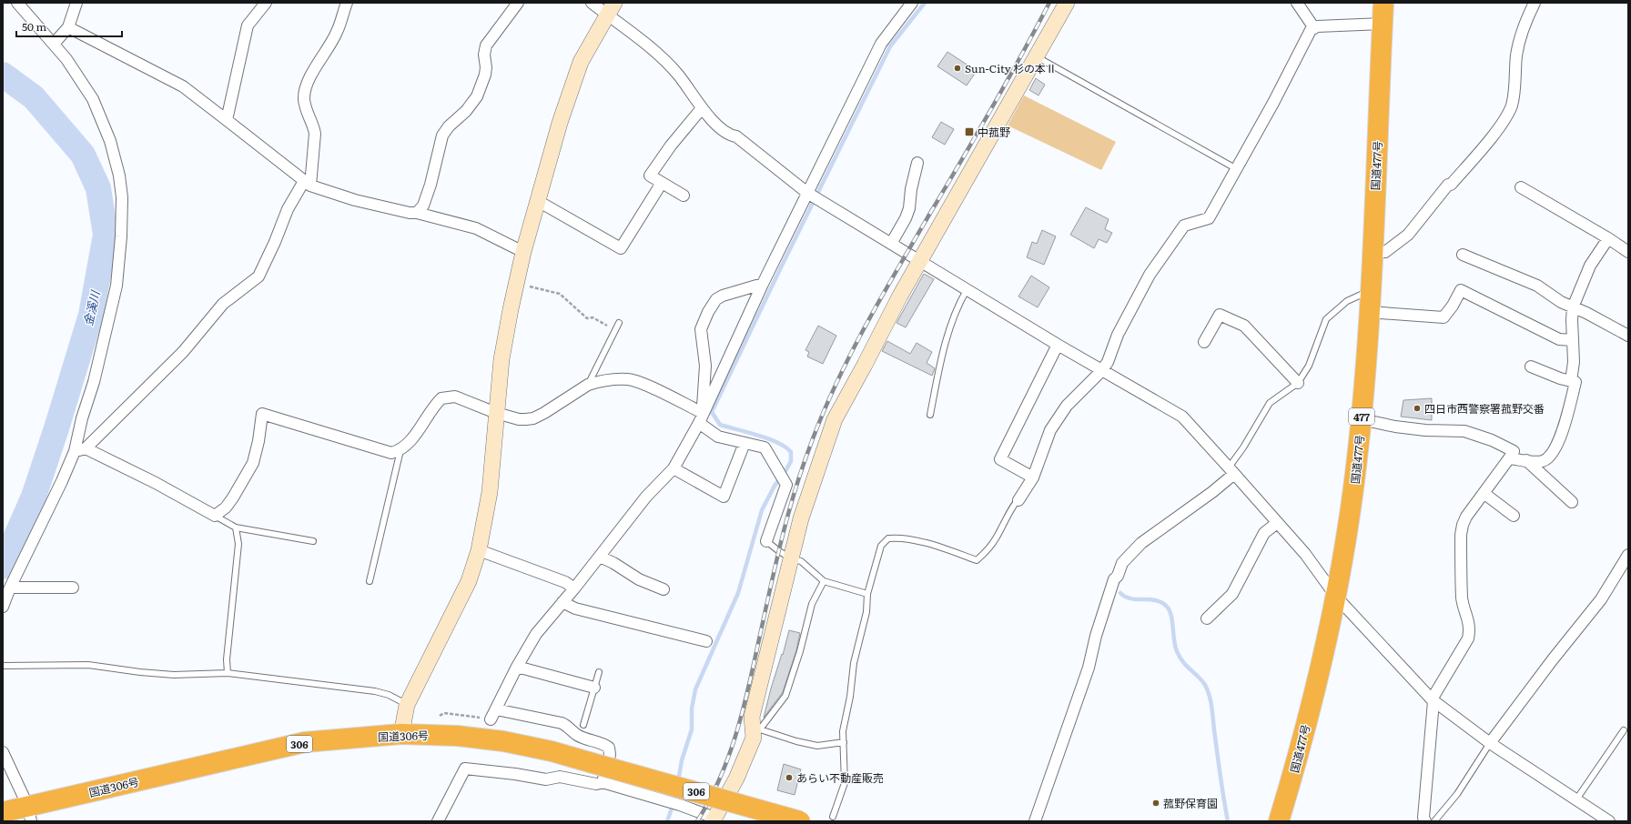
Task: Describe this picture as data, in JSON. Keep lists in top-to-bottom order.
{
  "streets": {
    "highway": [
      "国道477号",
      "477",
      "国道306号",
      "306"
    ]
  },
  "water": ["金溪川"],
  "places": {
    "other": [
      "Sun-City 杉の本Ⅱ",
      "四日市西警察署菰野交番",
      "あらい不動産販売",
      "菰野保育園"
    ],
    "transit": ["中菰野"]
  },
  "scale_bar": "50 m"
}
